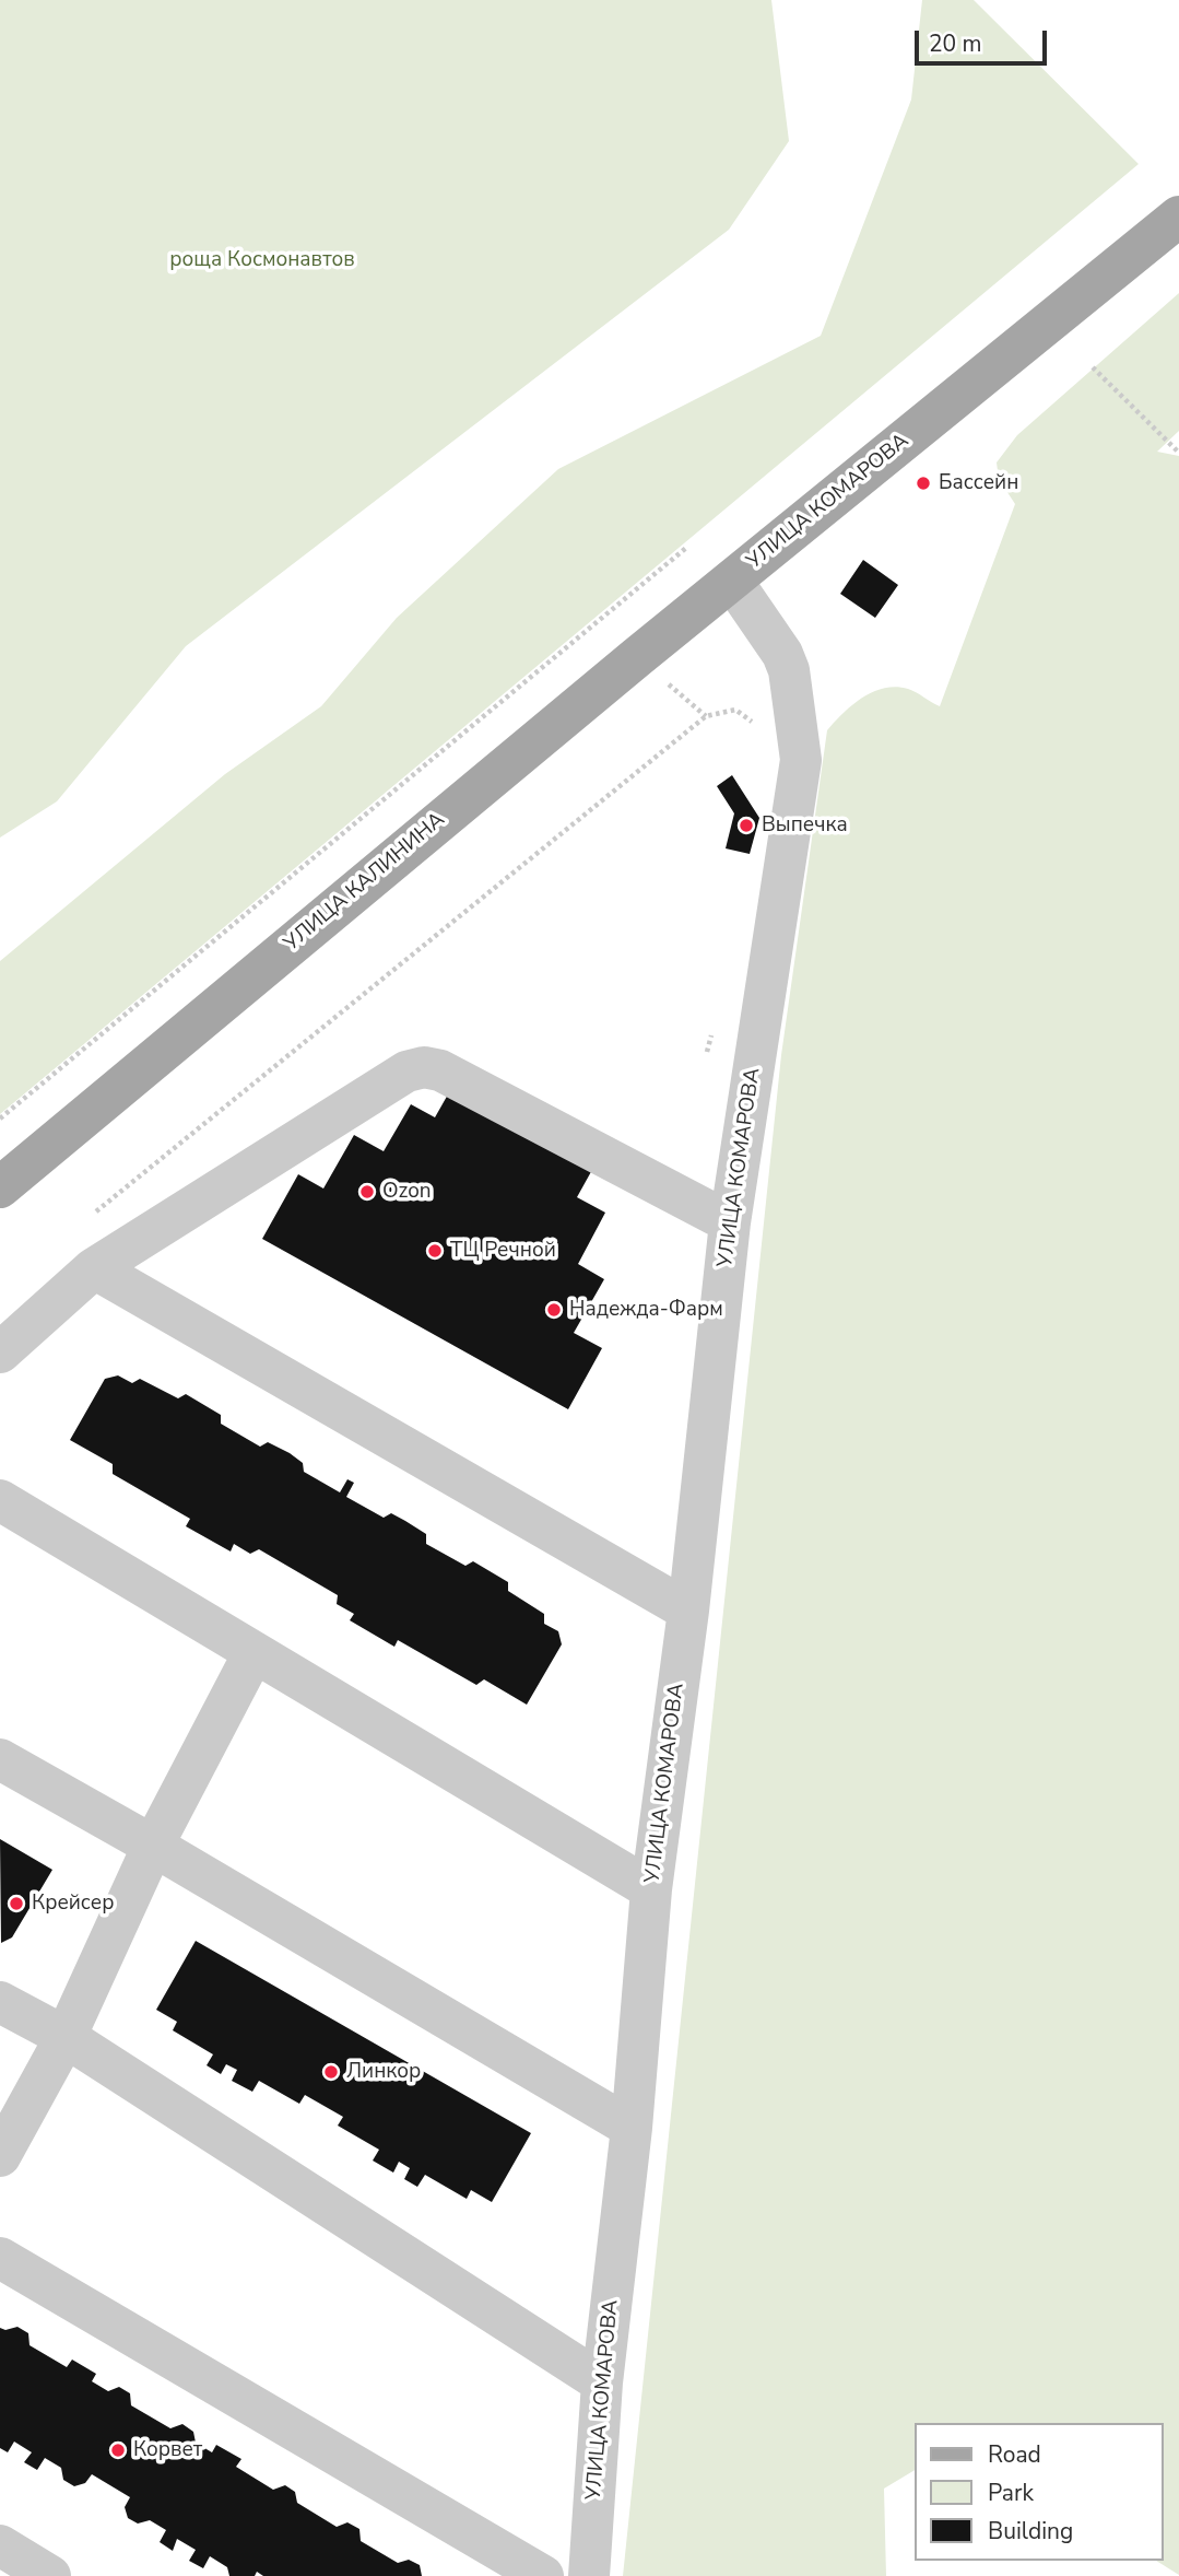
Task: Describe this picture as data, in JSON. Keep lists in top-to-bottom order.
{
  "streets": {
    "main road": ["УЛИЦА КОМАРОВА", "УЛИЦА КАЛИНИНА"]
  },
  "crossings": [
    ["УЛИЦА КОМАРОВА", "УЛИЦА КАЛИНИНА"]
  ],
  "parks": ["роща Космонавтов"],
  "places": [
    "Бассейн",
    "Выпечка",
    "Ozon",
    "ТЦ Речной",
    "Надежда-Фарм",
    "Крейсер",
    "Линкор",
    "Корвет"
  ],
  "legend": ["Road", "Park", "Building"],
  "scale_bar": "20 m"
}
